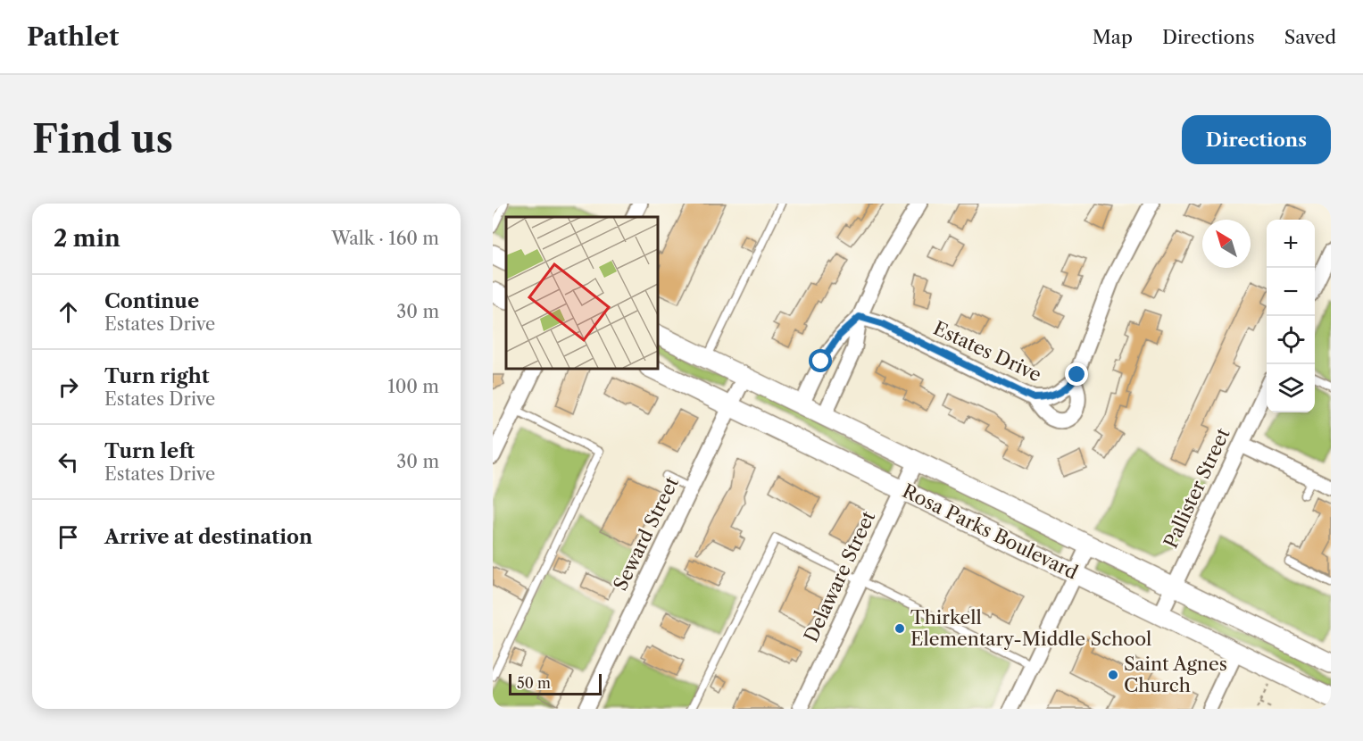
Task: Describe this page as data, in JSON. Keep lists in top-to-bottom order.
{
  "streets": {
    "street": [
      "Estates Drive",
      "Pallister Street",
      "Rosa Parks Boulevard",
      "Seward Street",
      "Delaware Street"
    ]
  },
  "crossings": [
    ["Pallister Street", "Rosa Parks Boulevard"],
    ["Rosa Parks Boulevard", "Seward Street"],
    ["Rosa Parks Boulevard", "Delaware Street"]
  ],
  "places": ["Thirkell Elementary-Middle School", "Saint Agnes Church"],
  "scale_bar": "50 m",
  "north": "top left",
  "page": {
    "header": "Pathlet",
    "nav": ["Map", "Directions", "Saved"],
    "buttons": "Directions",
    "title": "Find us",
    "heading": ["2 min", "Walk · 160 m"],
    "map_buttons": ["+", "−"],
    "list": [
      ["Continue", "Estates Drive", "30 m"],
      ["Turn right", "Estates Drive", "100 m"],
      ["Turn left", "Estates Drive", "30 m"],
      "Arrive at destination"
    ],
    "scale": "50 m"
  }
}
